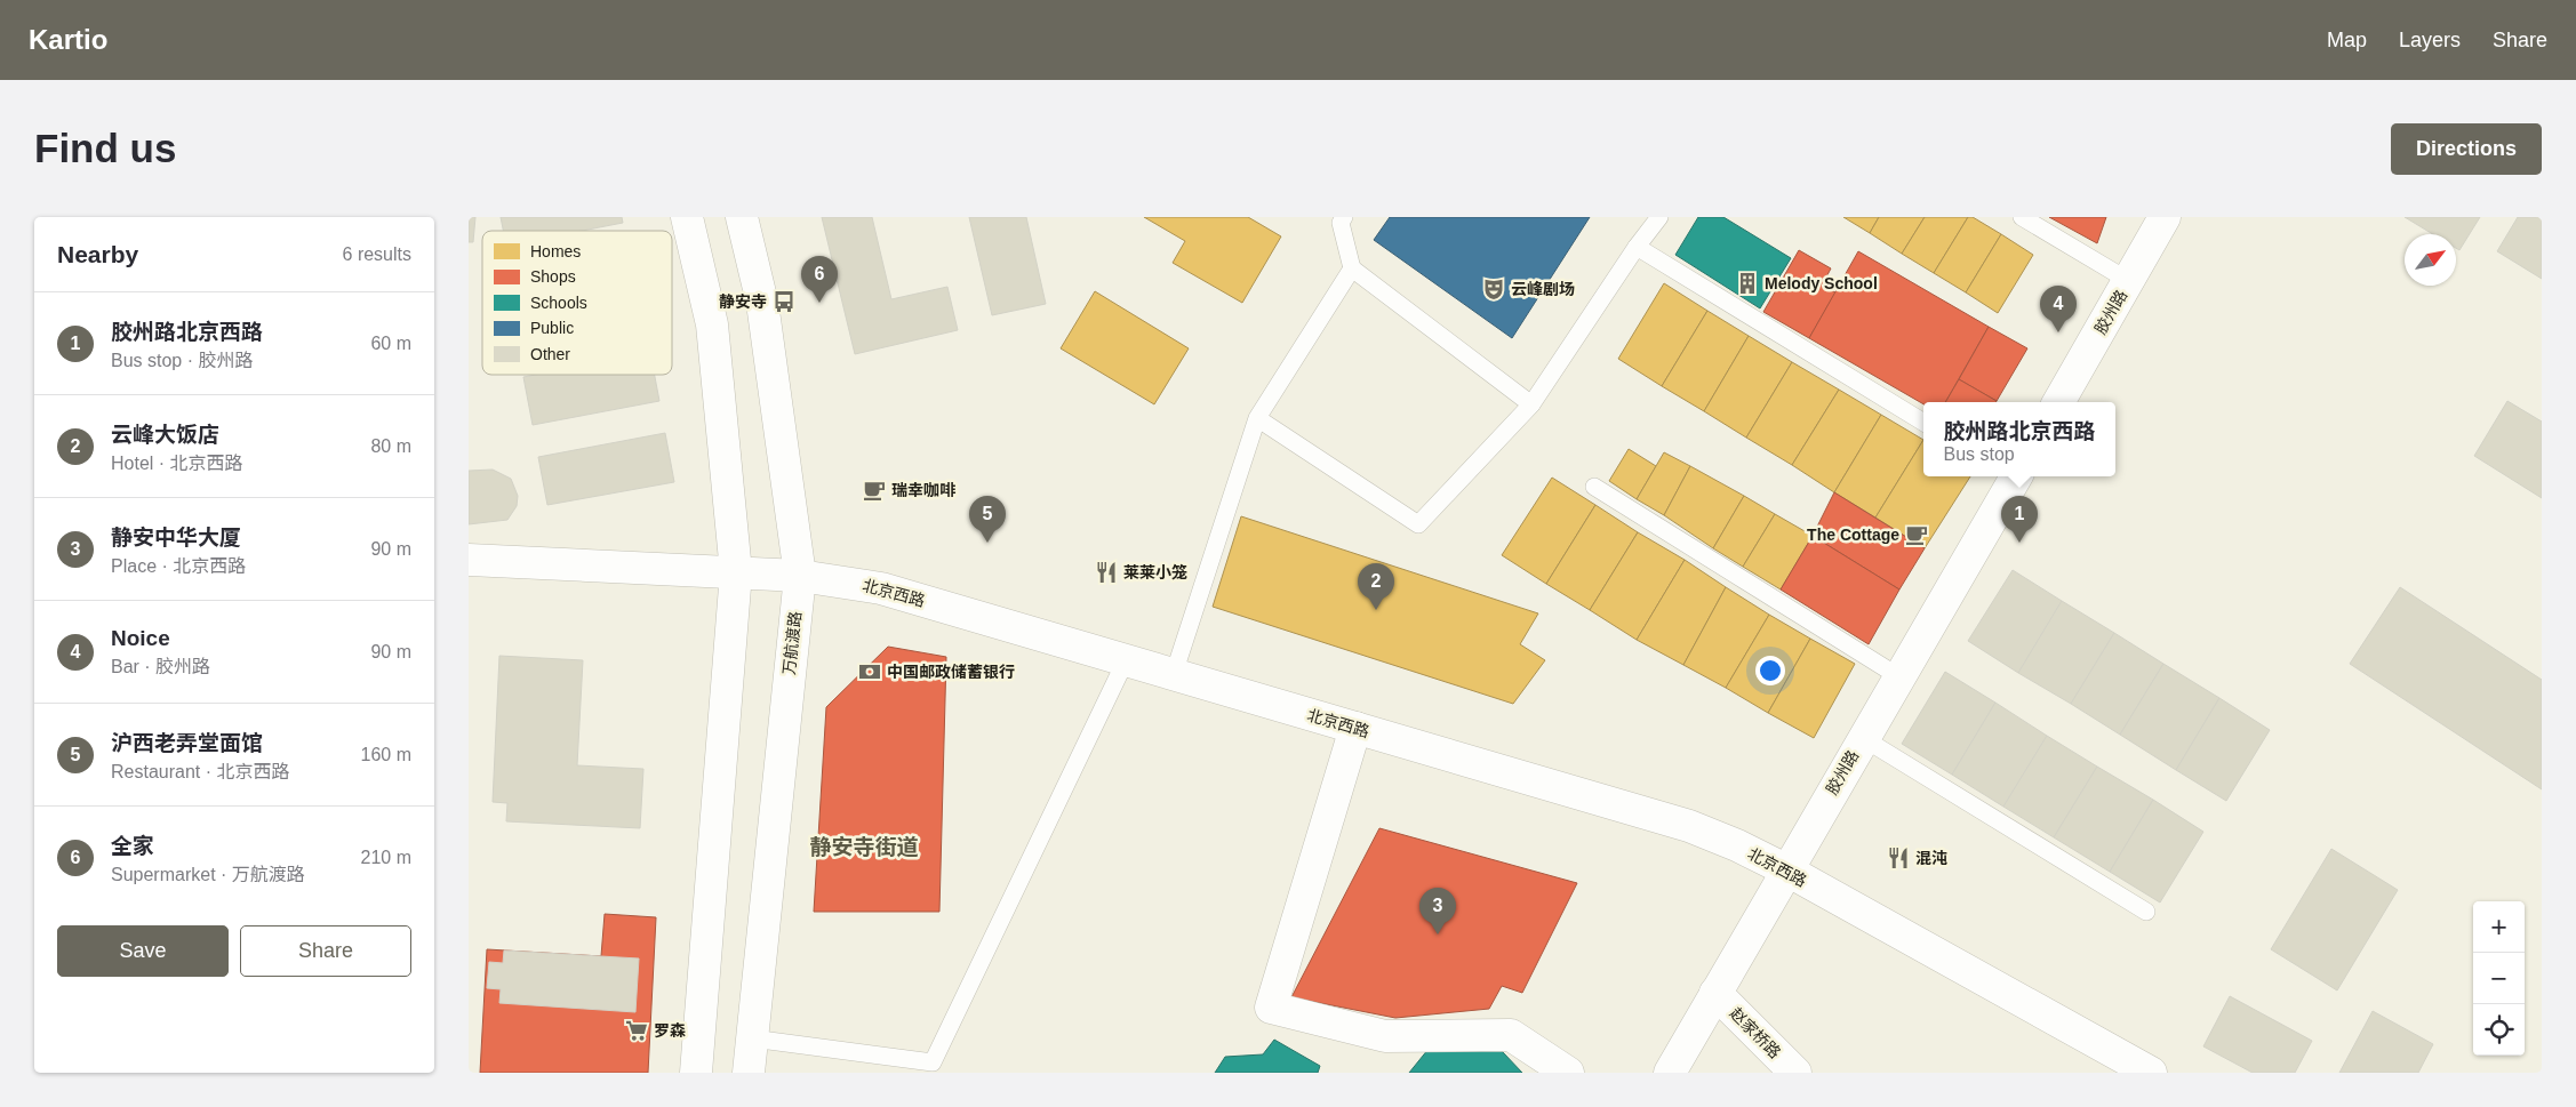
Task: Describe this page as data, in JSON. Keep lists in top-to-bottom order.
{
  "streets": {
    "main road": [
      "胶州路",
      "北京西路",
      "万航渡路",
      "赵家桥路"
    ]
  },
  "crossings": [
    ["胶州路", "北京西路"],
    ["胶州路", "赵家桥路"],
    ["北京西路", "万航渡路"]
  ],
  "districts": ["静安寺街道"],
  "places": {
    "building": ["Melody School"],
    "theatre": ["云峰剧场"],
    "bus stop": ["静安寺"],
    "cafe": ["瑞幸咖啡", "The Cottage"],
    "restaurant": ["莱莱小笼", "混沌"],
    "bank": ["中国邮政储蓄银行"],
    "supermarket": ["罗森"]
  },
  "legend": [
    "Homes",
    "Shops",
    "Schools",
    "Public",
    "Other"
  ],
  "north": "top right",
  "page": {
    "header": "Kartio",
    "nav": ["Map", "Layers", "Share"],
    "buttons": [
      "Directions",
      ["Save", "Share"]
    ],
    "title": "Find us",
    "heading": ["Nearby", "6 results"],
    "pins": [
      "6",
      "4",
      "1",
      "5",
      "2",
      "3"
    ],
    "list": [
      {
        "mark": "1",
        "name": "胶州路北京西路",
        "note": "Bus stop · 胶州路",
        "value": "60 m"
      },
      {
        "mark": "2",
        "name": "云峰大饭店",
        "note": "Hotel · 北京西路",
        "value": "80 m"
      },
      {
        "mark": "3",
        "name": "静安中华大厦",
        "note": "Place · 北京西路",
        "value": "90 m"
      },
      {
        "mark": "4",
        "name": "Noice",
        "note": "Bar · 胶州路",
        "value": "90 m"
      },
      {
        "mark": "5",
        "name": "沪西老弄堂面馆",
        "note": "Restaurant · 北京西路",
        "value": "160 m"
      },
      {
        "mark": "6",
        "name": "全家",
        "note": "Supermarket · 万航渡路",
        "value": "210 m"
      }
    ],
    "popup": ["胶州路北京西路", "Bus stop"],
    "map_buttons": ["+", "−"]
  }
}
